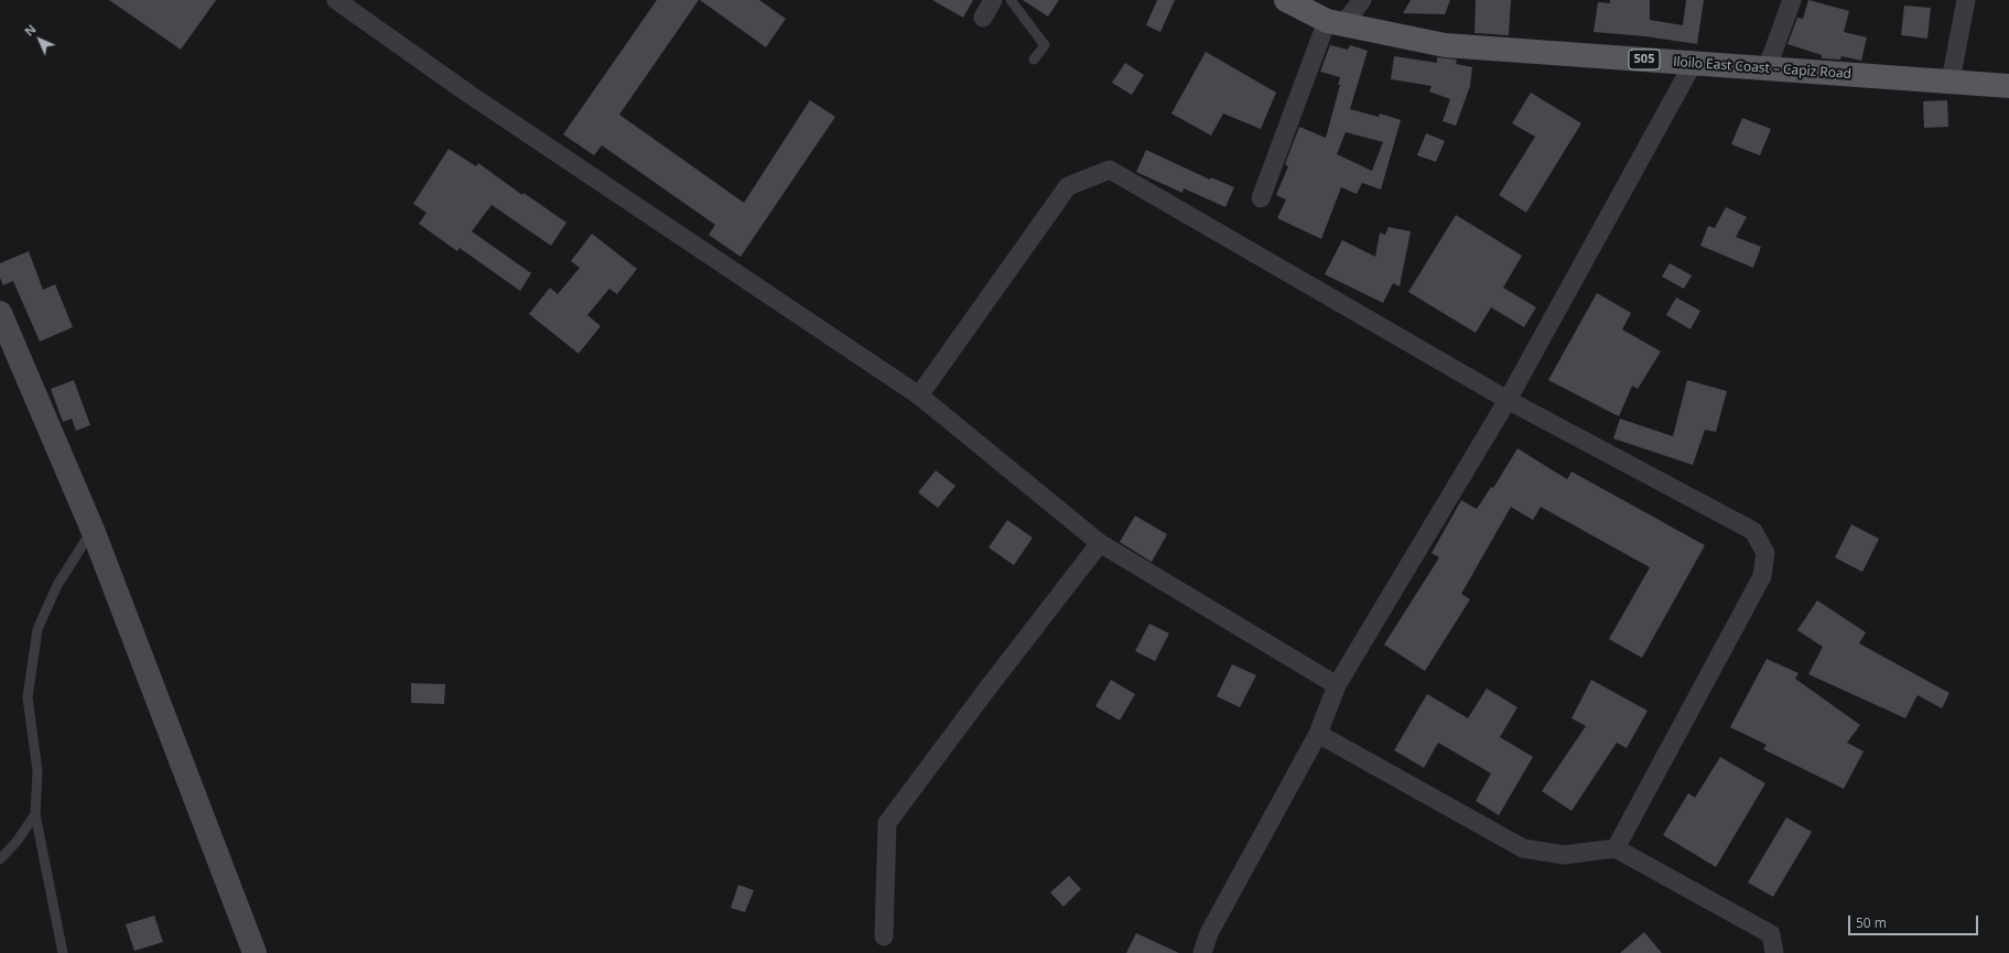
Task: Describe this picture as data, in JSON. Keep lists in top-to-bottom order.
{
  "streets": {
    "main road": ["505", "Iloilo East Coast – Capiz Road"]
  },
  "scale_bar": "50 m",
  "north": "top left"
}
